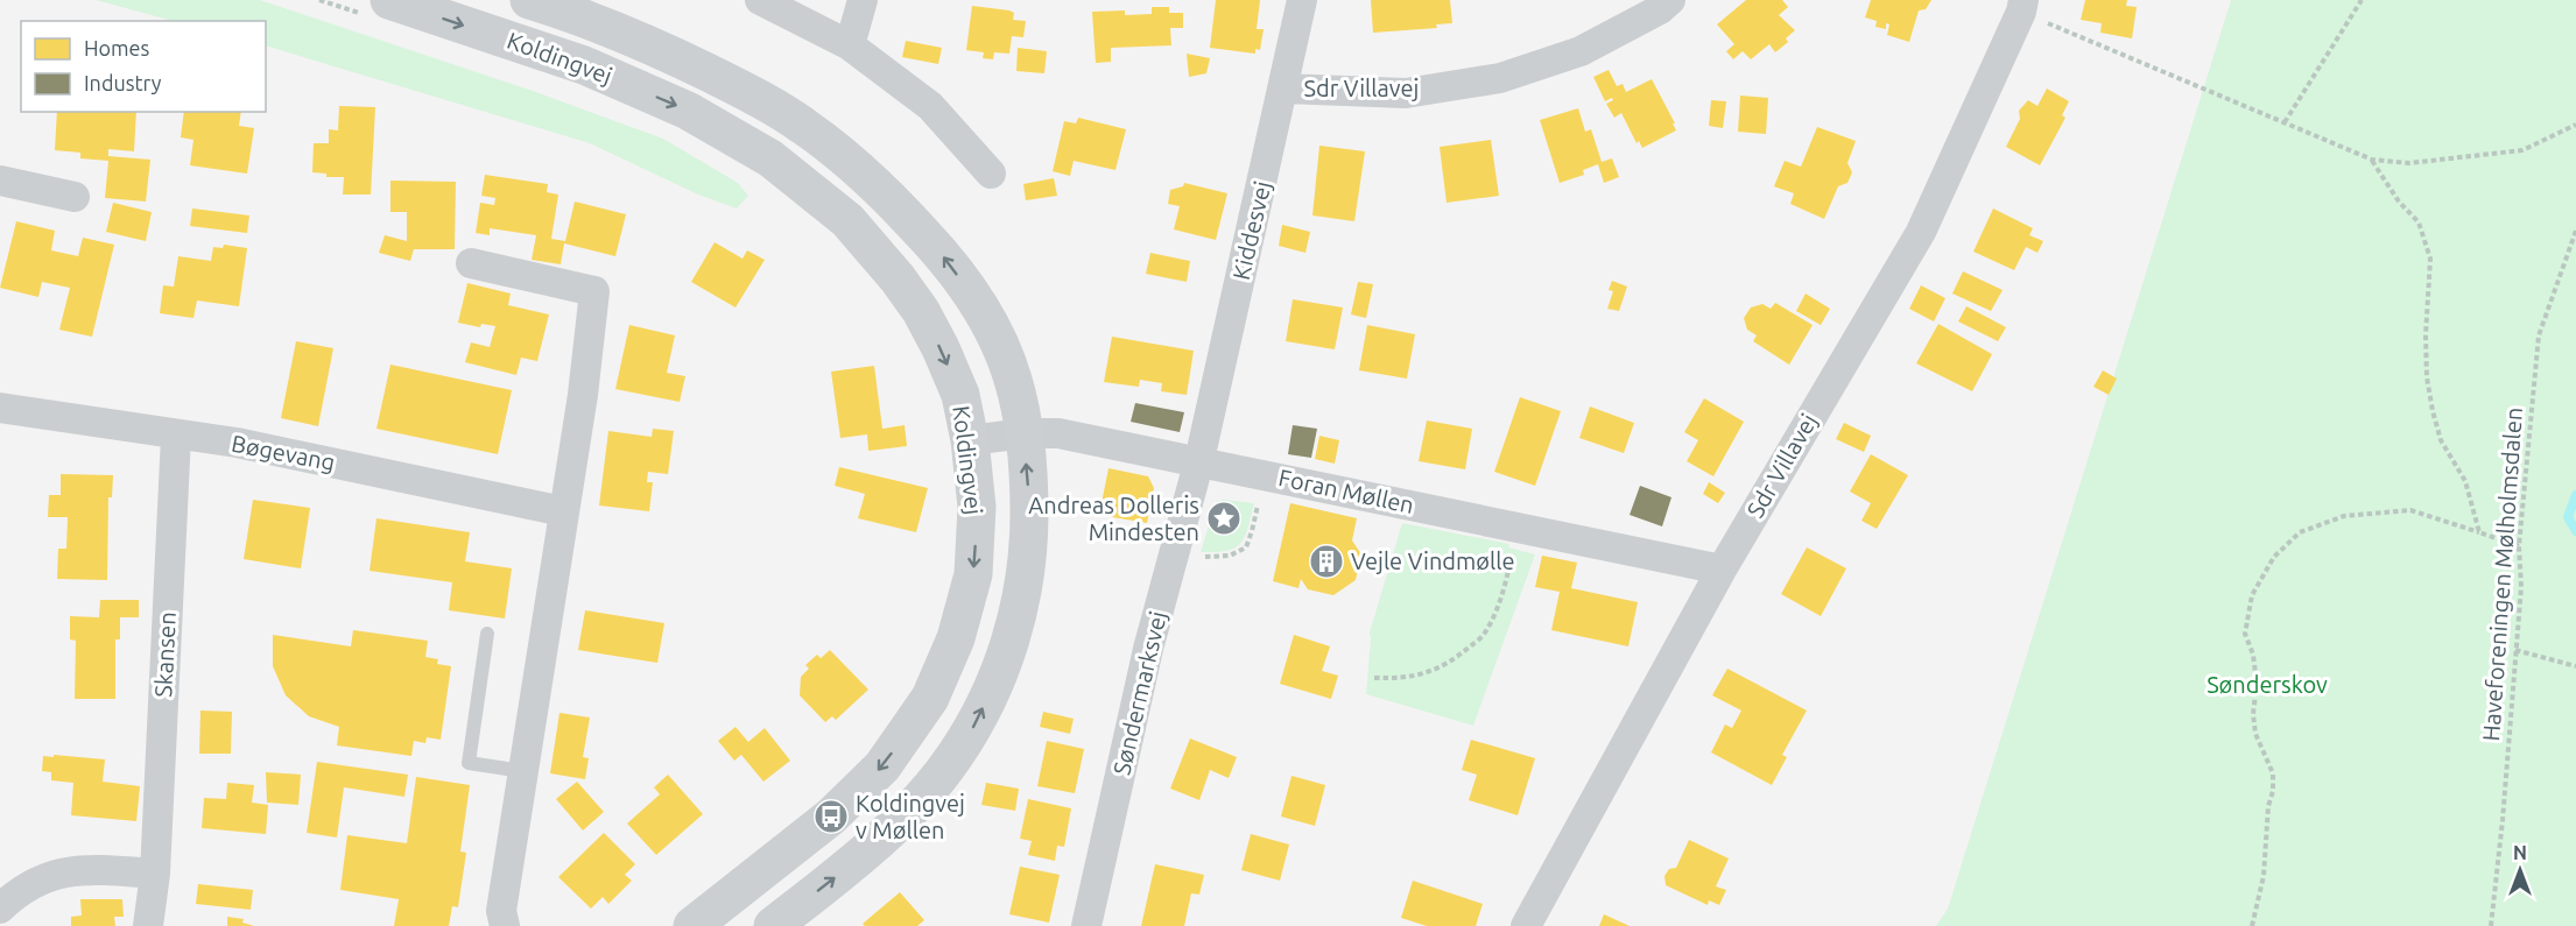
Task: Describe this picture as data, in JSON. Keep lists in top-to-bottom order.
{
  "streets": {
    "main road": ["Koldingvej"],
    "street": [
      "Sdr Villavej",
      "Kiddesvej",
      "Bøgevang",
      "Foran Møllen",
      "Skansen",
      "Søndermarksvej"
    ],
    "path": ["Haveforeningen Mølholmsdalen"]
  },
  "crossings": [
    ["Koldingvej", "Foran Møllen"],
    ["Sdr Villavej", "Kiddesvej"],
    ["Sdr Villavej", "Foran Møllen"],
    ["Kiddesvej", "Foran Møllen"],
    ["Kiddesvej", "Søndermarksvej"],
    ["Bøgevang", "Skansen"],
    ["Foran Møllen", "Søndermarksvej"]
  ],
  "parks": ["Sønderskov"],
  "places": {
    "place": ["Andreas Dolleris Mindesten"],
    "building": ["Vejle Vindmølle"],
    "bus stop": ["Koldingvej v Møllen"]
  },
  "legend": ["Homes", "Industry"],
  "north": "top"
}
